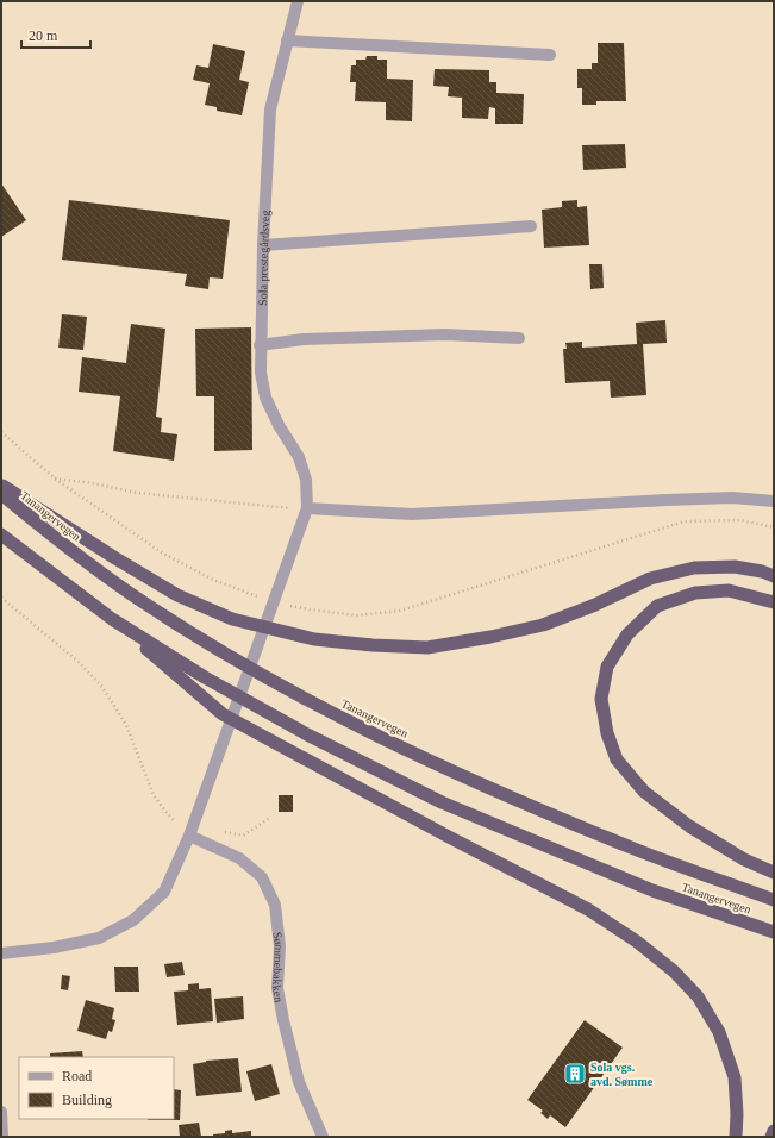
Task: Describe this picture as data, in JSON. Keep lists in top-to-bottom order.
{
  "streets": {
    "highway": ["Tanangervegen"],
    "street": ["Sola prestegårdsveg", "Sømmebakken"]
  },
  "places": {
    "building": ["Sola vgs. avd. Sømme"]
  },
  "legend": ["Road", "Building"],
  "scale_bar": "20 m"
}
